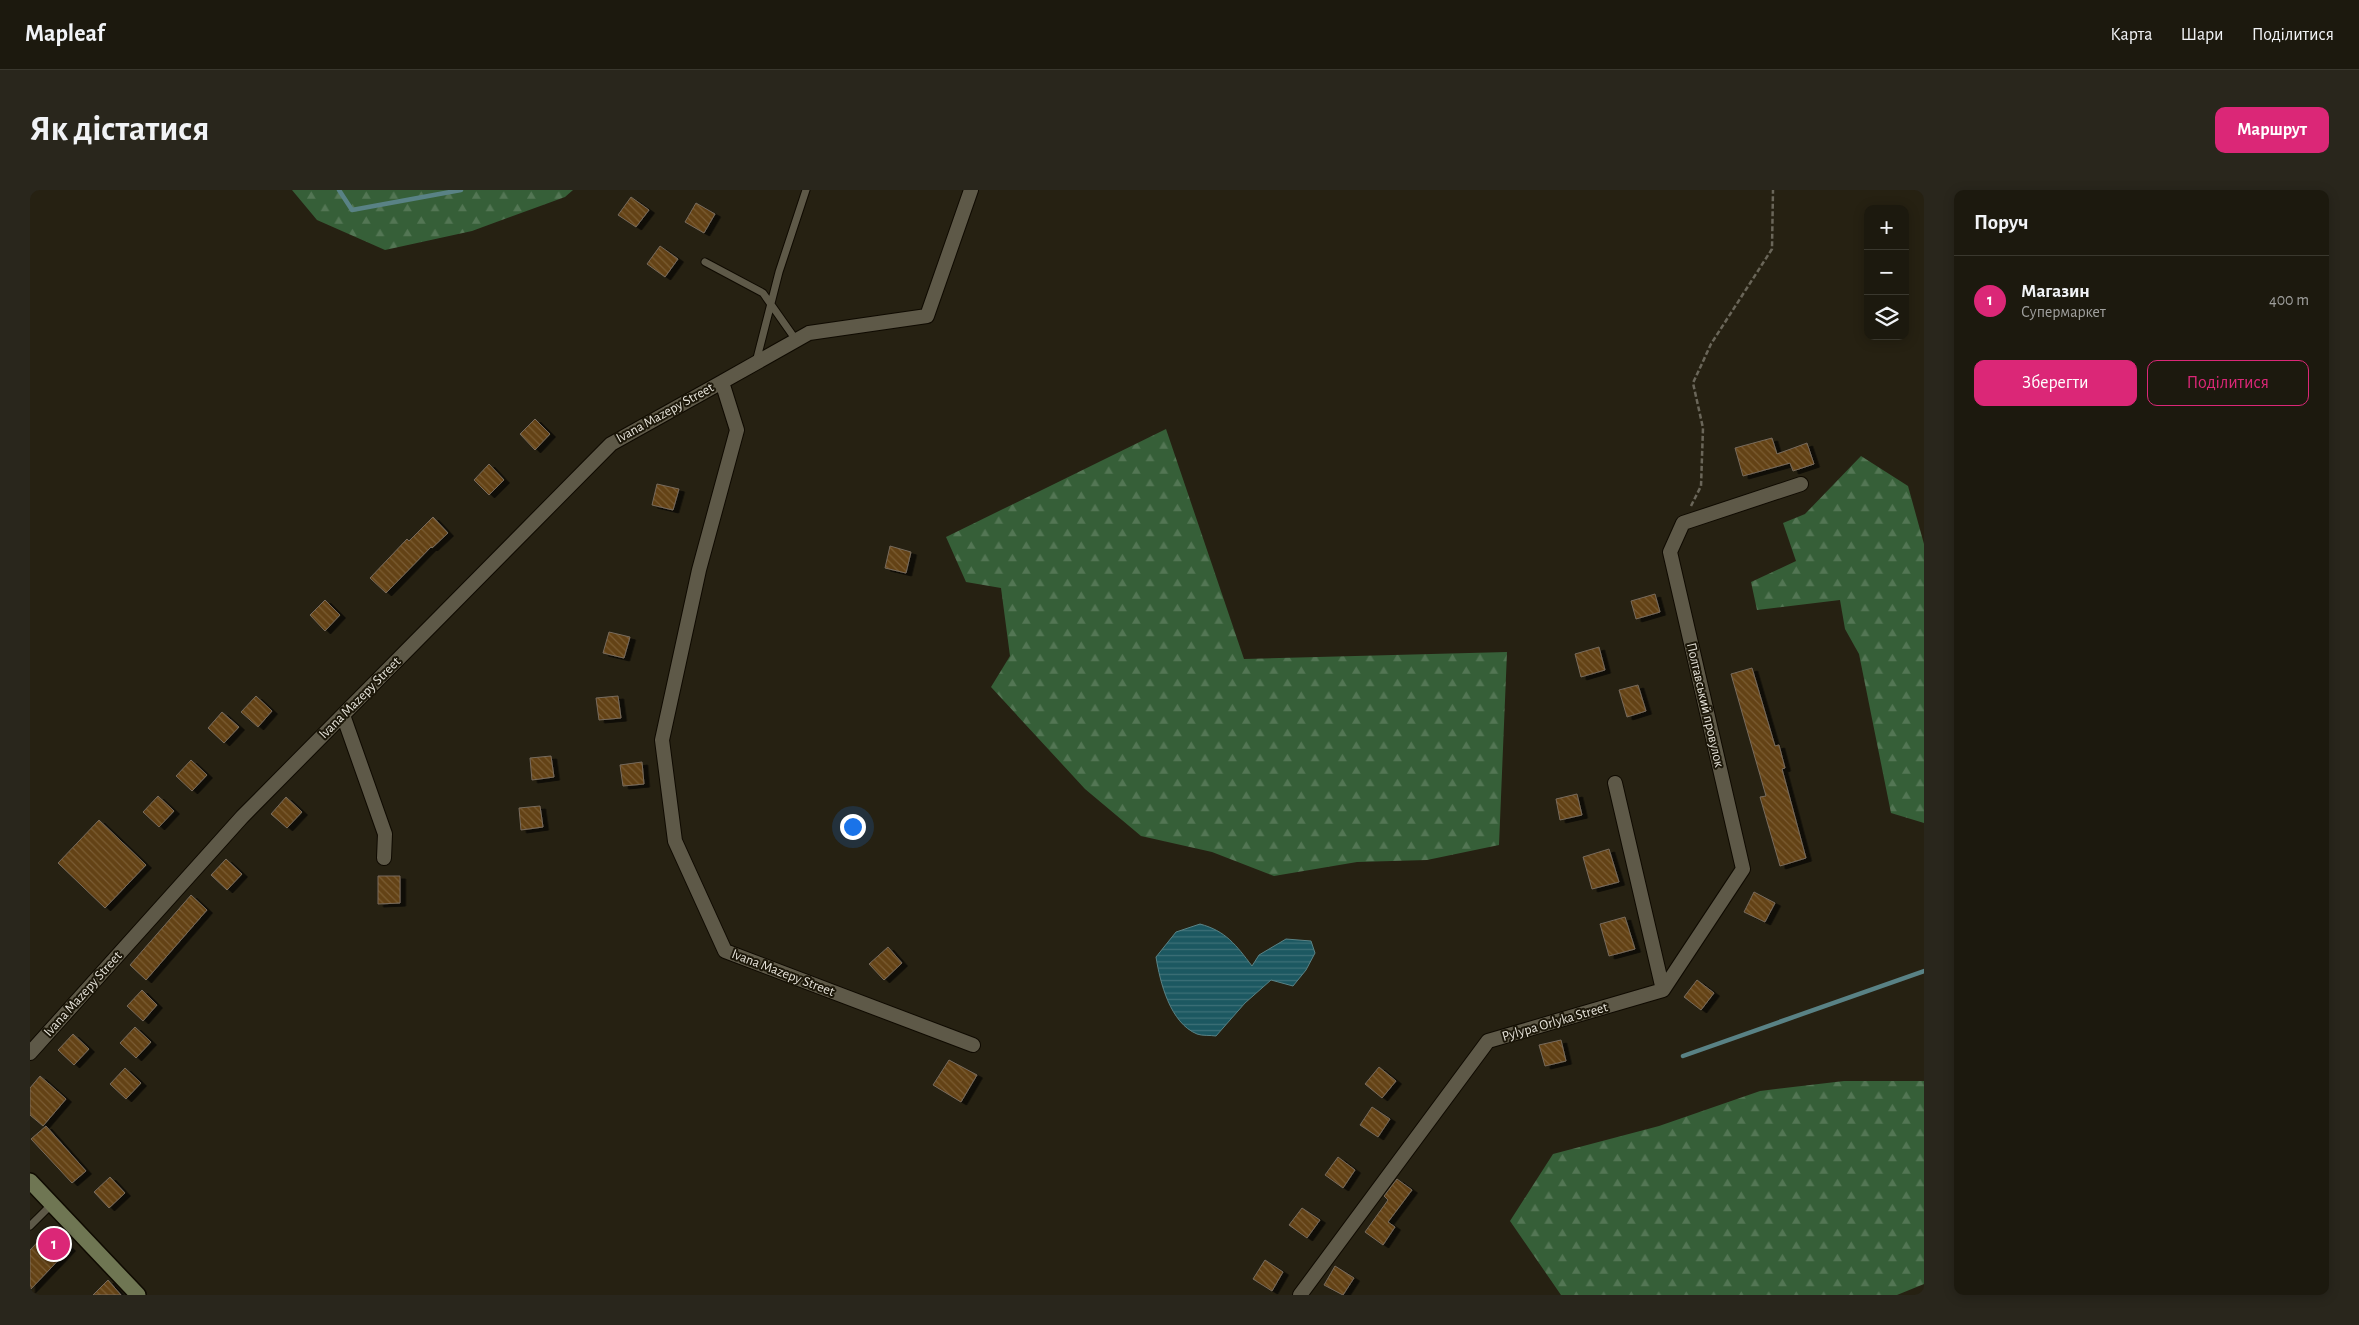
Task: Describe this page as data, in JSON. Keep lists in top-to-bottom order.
{
  "streets": {
    "street": ["Ivana Mazepy Street", "Полтавський провулок", "Pylypa Orlyka Street"]
  },
  "crossings": [
    ["Полтавський провулок", "Pylypa Orlyka Street"]
  ],
  "page": {
    "header": "Mapleaf",
    "nav": ["Карта", "Шари", "Поділитися"],
    "buttons": [
      "Маршрут",
      ["Зберегти", "Поділитися"]
    ],
    "title": "Як дістатися",
    "heading": "Поруч",
    "map_buttons": ["+", "−"],
    "list": [
      {
        "mark": "1",
        "name": "Магазин",
        "note": "Супермаркет",
        "value": "400 m"
      }
    ],
    "pins": "1"
  }
}
